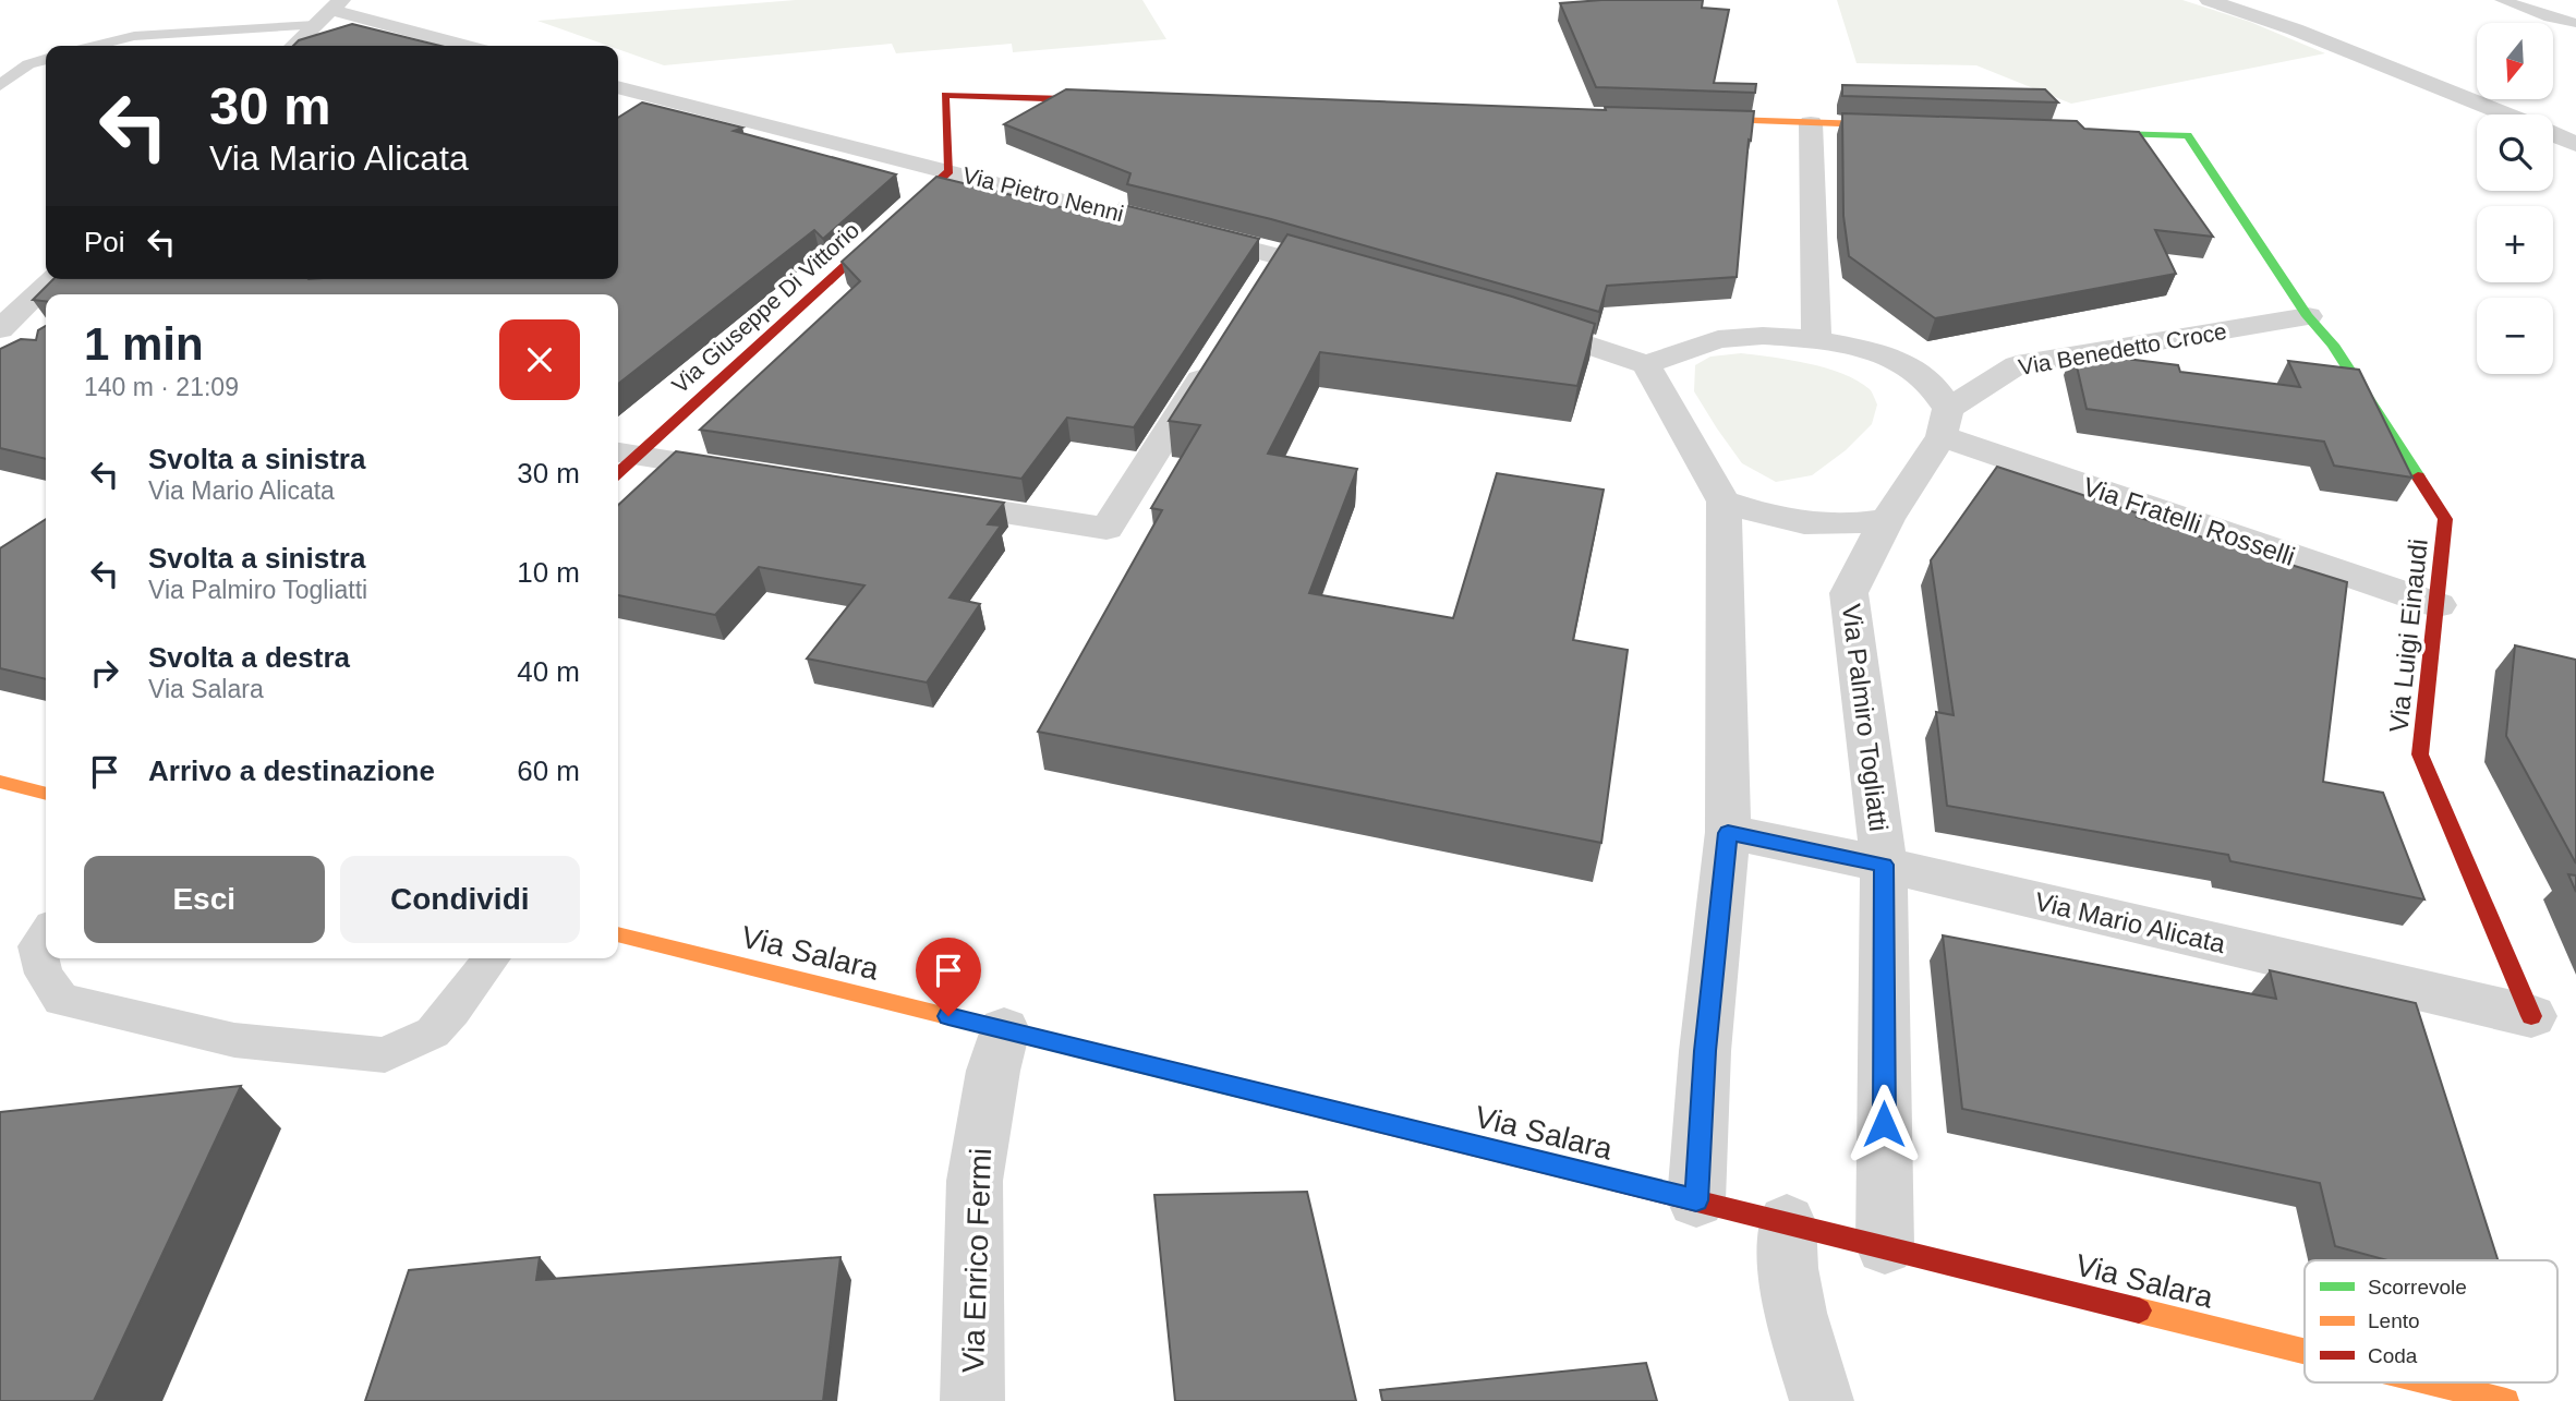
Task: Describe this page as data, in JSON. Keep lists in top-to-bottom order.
{
  "streets": {
    "street": [
      "Via Pietro Nenni",
      "Via Giuseppe Di Vittorio",
      "Via Benedetto Croce",
      "Via Fratelli Rosselli",
      "Via Luigi Einaudi",
      "Via Palmiro Togliatti",
      "Via Mario Alicata",
      "Via Salara",
      "Via Enrico Fermi"
    ]
  },
  "crossings": [
    ["Via Pietro Nenni", "Via Giuseppe Di Vittorio"],
    ["Via Benedetto Croce", "Via Fratelli Rosselli"],
    ["Via Benedetto Croce", "Via Luigi Einaudi"],
    ["Via Benedetto Croce", "Via Palmiro Togliatti"],
    ["Via Fratelli Rosselli", "Via Luigi Einaudi"],
    ["Via Fratelli Rosselli", "Via Palmiro Togliatti"],
    ["Via Luigi Einaudi", "Via Mario Alicata"],
    ["Via Palmiro Togliatti", "Via Mario Alicata"],
    ["Via Palmiro Togliatti", "Via Salara"],
    ["Via Salara", "Via Enrico Fermi"]
  ],
  "legend": ["Scorrevole", "Lento", "Coda"],
  "north": "bottom",
  "page": {
    "map_buttons": ["+", "−"],
    "turn": ["30 m", "Via Mario Alicata"],
    "then": "Poi",
    "heading": ["1 min", "140 m · 21:09"],
    "list": [
      {
        "name": "Svolta a sinistra",
        "note": "Via Mario Alicata",
        "value": "30 m"
      },
      {
        "name": "Svolta a sinistra",
        "note": "Via Palmiro Togliatti",
        "value": "10 m"
      },
      {
        "name": "Svolta a destra",
        "note": "Via Salara",
        "value": "40 m"
      },
      {
        "name": "Arrivo a destinazione",
        "value": "60 m"
      }
    ],
    "buttons": ["Esci", "Condividi"]
  }
}
